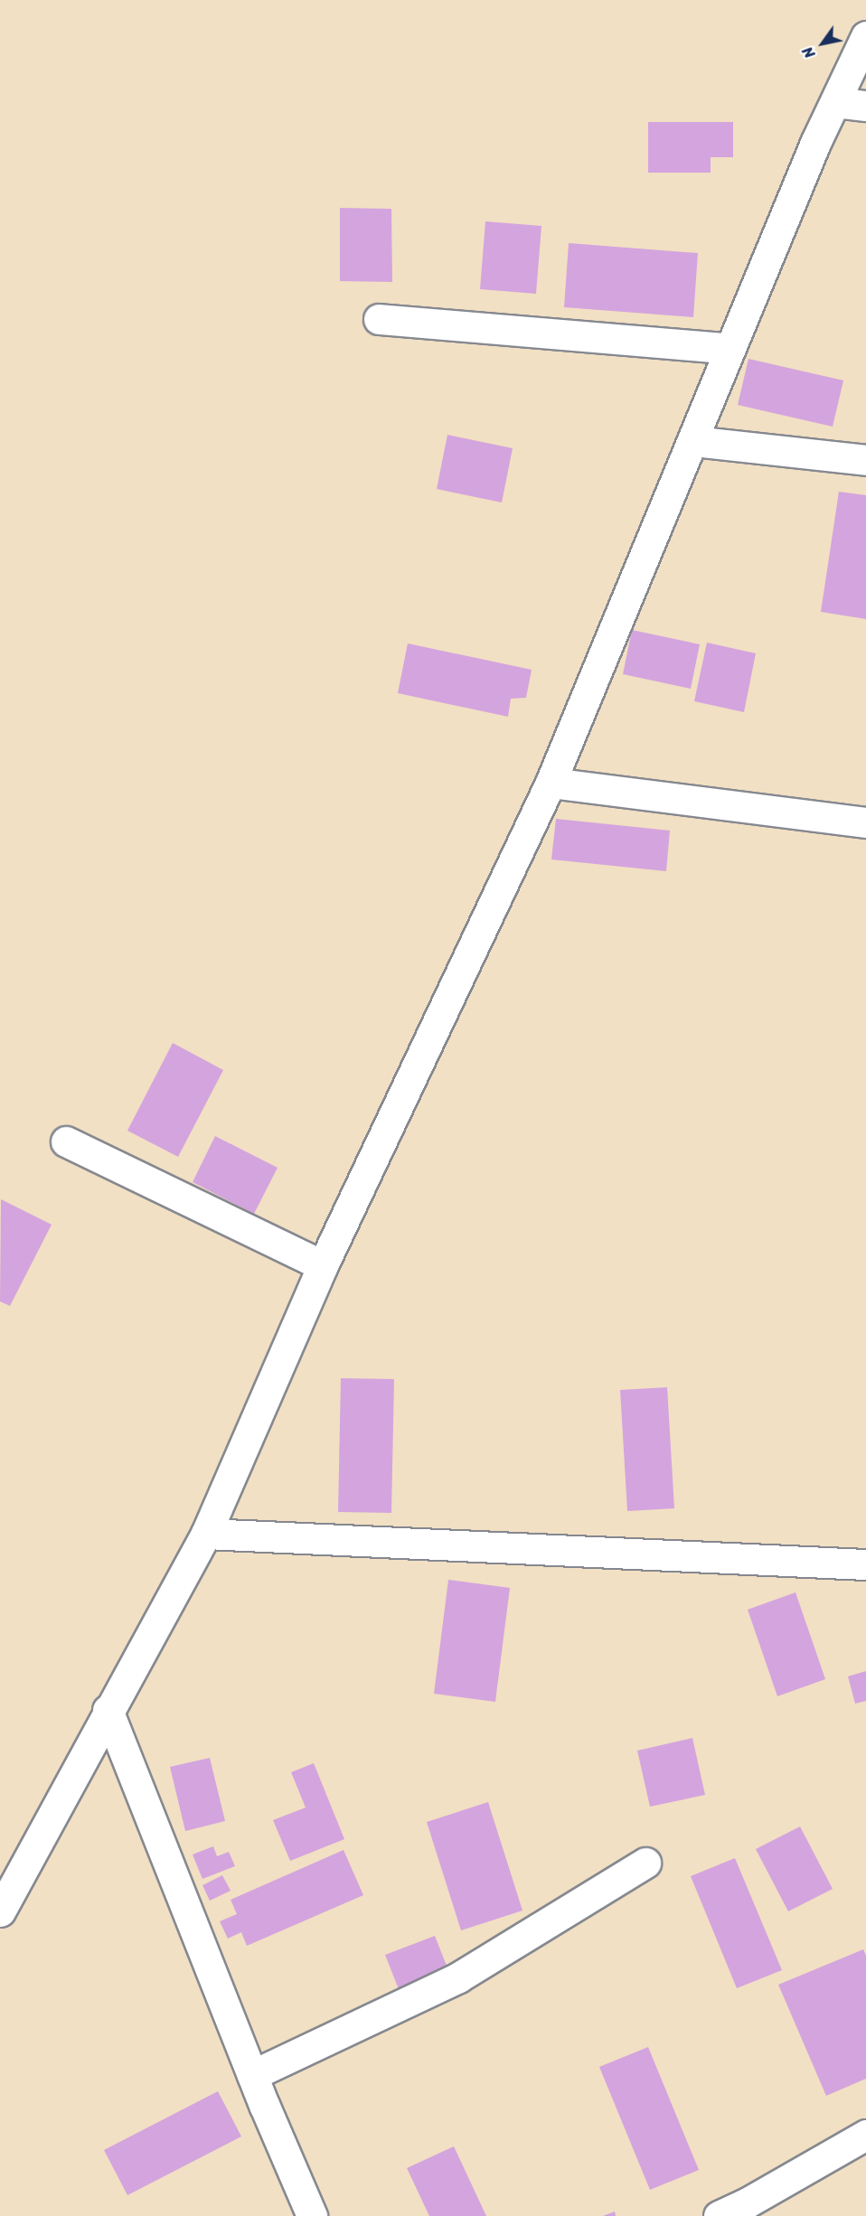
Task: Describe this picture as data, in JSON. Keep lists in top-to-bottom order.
{
  "north": "bottom left"
}
